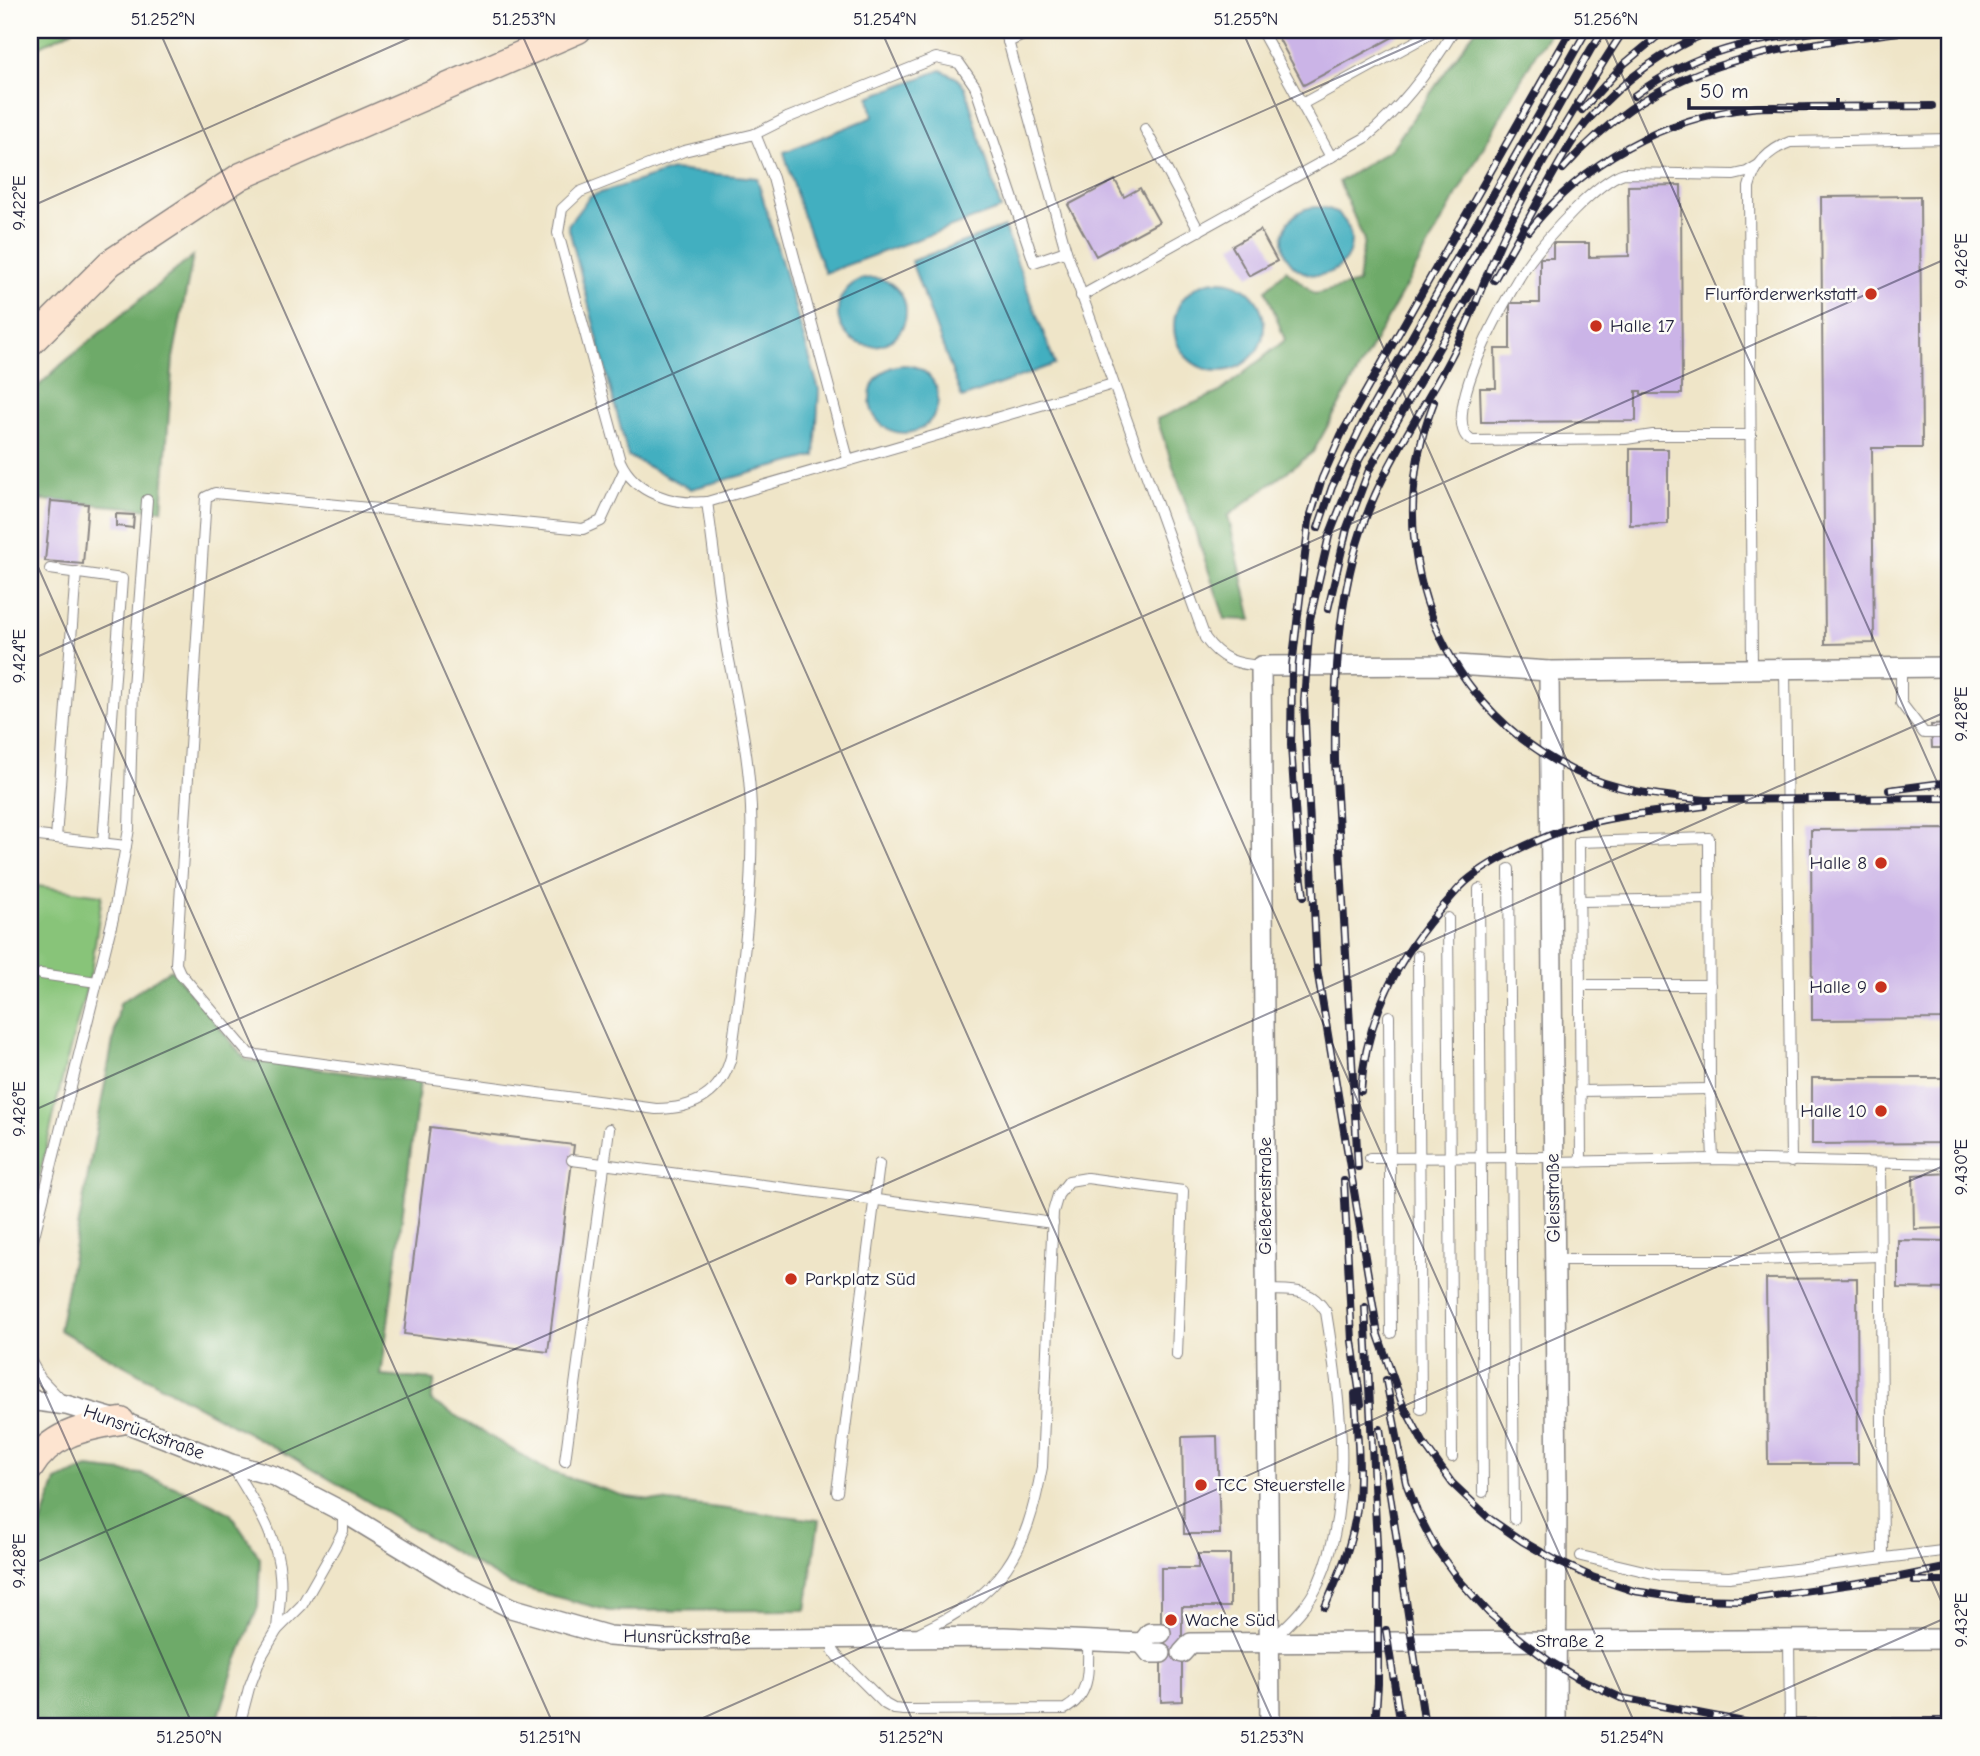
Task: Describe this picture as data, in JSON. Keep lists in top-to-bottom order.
{
  "streets": {
    "street": [
      "Gießereistraße",
      "Gleisstraße",
      "Hunsrückstraße",
      "Straße 2"
    ]
  },
  "crossings": [
    ["Gießereistraße", "Straße 2"],
    ["Gleisstraße", "Straße 2"]
  ],
  "places": [
    "Flurförderwerkstatt",
    "Halle 17",
    "Halle 8",
    "Halle 9",
    "Halle 10",
    "Parkplatz Süd",
    "TCC Steuerstelle",
    "Wache Süd"
  ],
  "scale_bar": "50 m",
  "coordinates": [
    "51.252°N",
    "51.253°N",
    "51.254°N",
    "51.255°N",
    "51.256°N",
    "9.422°E",
    "9.426°E",
    "9.424°E",
    "9.428°E",
    "9.430°E",
    "9.432°E",
    "51.250°N",
    "51.251°N"
  ]
}
